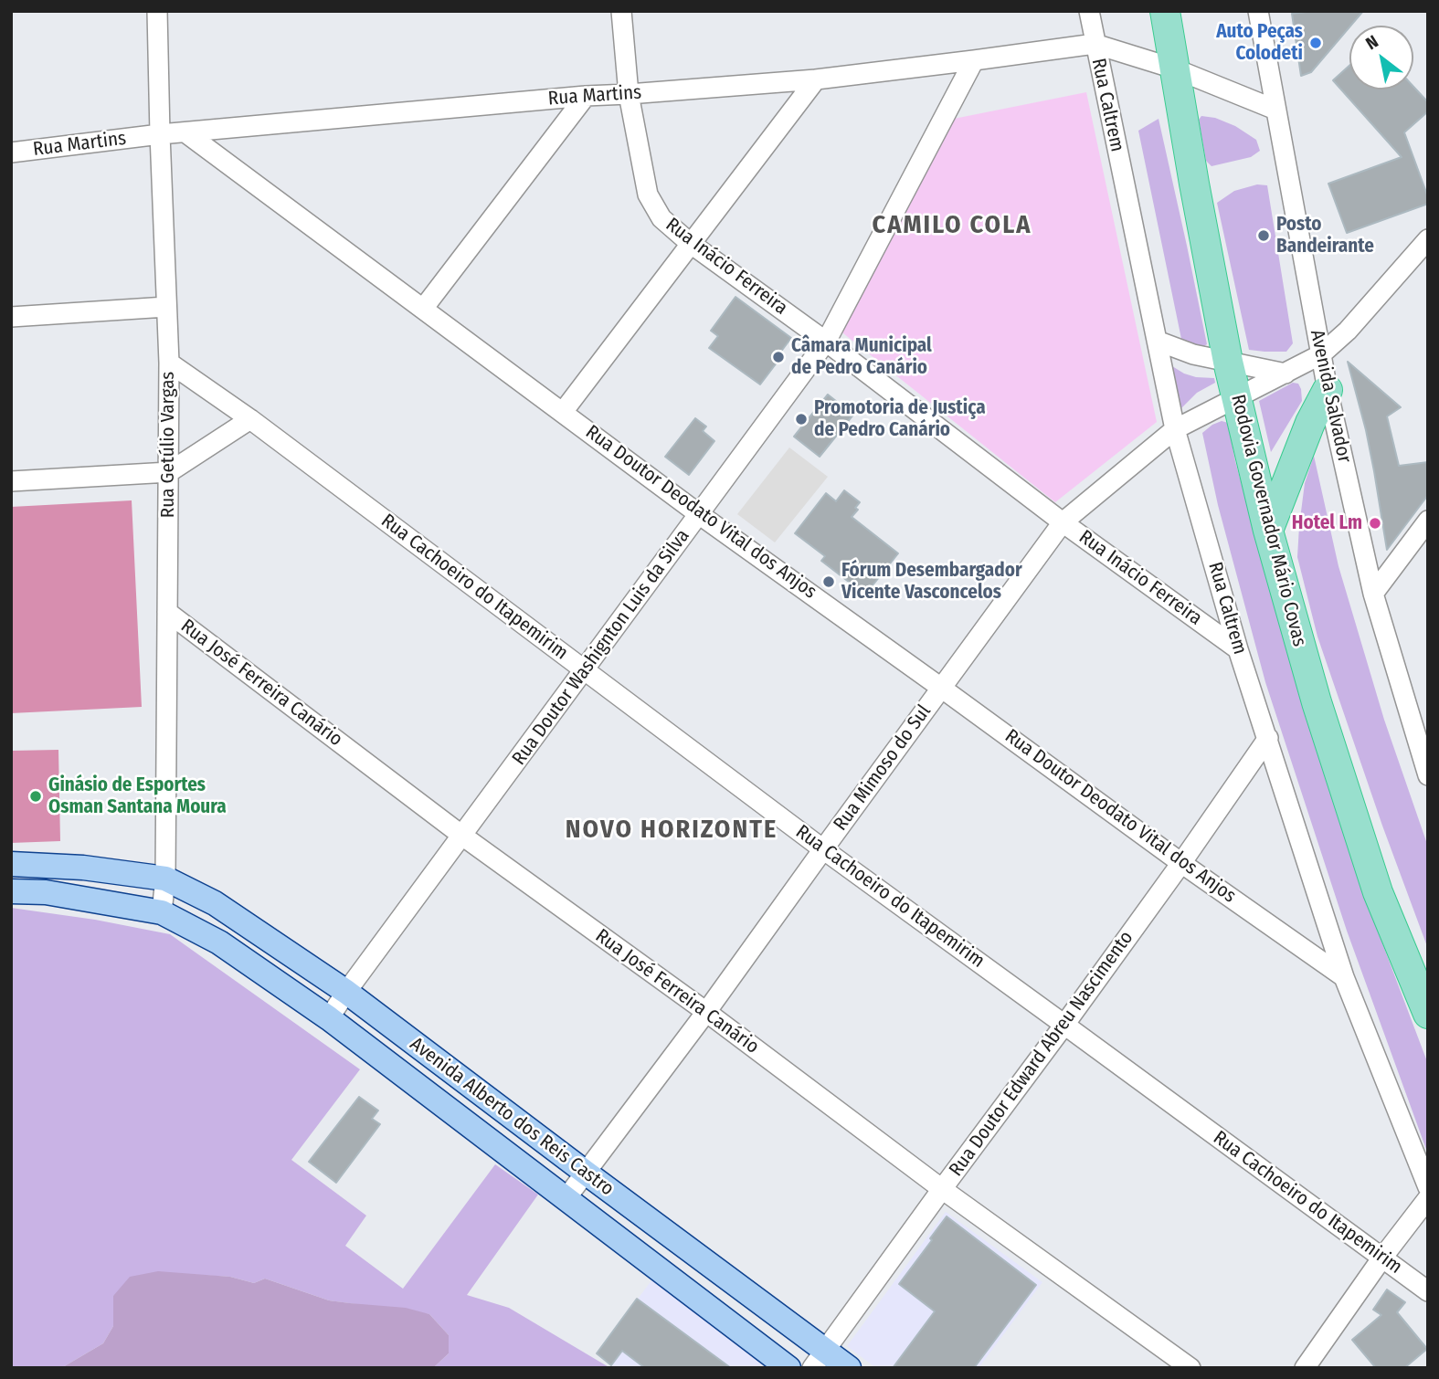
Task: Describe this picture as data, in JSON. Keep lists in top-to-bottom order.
{
  "streets": {
    "highway": ["Rodovia Governador Mário Covas"],
    "main road": ["Avenida Alberto dos Reis Castro"],
    "street": [
      "Rua Martins",
      "Rua Caltrem",
      "Rua Inácio Ferreira",
      "Avenida Salvador",
      "Rua Getúlio Vargas",
      "Rua Doutor Deodato Vital dos Anjos",
      "Rua Cachoeiro do Itapemirim",
      "Rua Doutor Washignton Luis da Silva",
      "Rua José Ferreira Canário",
      "Rua Mimoso do Sul",
      "Rua Doutor Edward Abreu Nascimento"
    ]
  },
  "crossings": [
    ["Rua Martins", "Rua Caltrem"],
    ["Rua Martins", "Rua Inácio Ferreira"],
    ["Rua Martins", "Avenida Salvador"],
    ["Rua Martins", "Rua Getúlio Vargas"],
    ["Rua Martins", "Rua Doutor Deodato Vital dos Anjos"],
    ["Rua Martins", "Rodovia Governador Mário Covas"],
    ["Rua Martins", "Rua Doutor Washignton Luis da Silva"],
    ["Rua Caltrem", "Rua Inácio Ferreira"],
    ["Rua Caltrem", "Rua Doutor Deodato Vital dos Anjos"],
    ["Rua Caltrem", "Rua Mimoso do Sul"],
    ["Rua Caltrem", "Rua Doutor Edward Abreu Nascimento"],
    ["Rua Inácio Ferreira", "Rua Doutor Washignton Luis da Silva"],
    ["Rua Inácio Ferreira", "Rua Mimoso do Sul"],
    ["Avenida Salvador", "Rua Mimoso do Sul"],
    ["Rua Getúlio Vargas", "Rua Cachoeiro do Itapemirim"],
    ["Rua Getúlio Vargas", "Rua José Ferreira Canário"],
    ["Rua Getúlio Vargas", "Avenida Alberto dos Reis Castro"],
    ["Rua Doutor Deodato Vital dos Anjos", "Rua Doutor Washignton Luis da Silva"],
    ["Rua Doutor Deodato Vital dos Anjos", "Rua Mimoso do Sul"],
    ["Rua Doutor Deodato Vital dos Anjos", "Rua Doutor Edward Abreu Nascimento"],
    ["Rodovia Governador Mário Covas", "Rua Mimoso do Sul"],
    ["Rua Cachoeiro do Itapemirim", "Rua Doutor Washignton Luis da Silva"],
    ["Rua Cachoeiro do Itapemirim", "Rua Mimoso do Sul"],
    ["Rua Cachoeiro do Itapemirim", "Rua Doutor Edward Abreu Nascimento"],
    ["Rua Doutor Washignton Luis da Silva", "Rua José Ferreira Canário"],
    ["Rua Doutor Washignton Luis da Silva", "Avenida Alberto dos Reis Castro"],
    ["Rua José Ferreira Canário", "Rua Mimoso do Sul"],
    ["Rua José Ferreira Canário", "Rua Doutor Edward Abreu Nascimento"],
    ["Rua Mimoso do Sul", "Avenida Alberto dos Reis Castro"],
    ["Rua Doutor Edward Abreu Nascimento", "Avenida Alberto dos Reis Castro"]
  ],
  "districts": ["CAMILO COLA", "NOVO HORIZONTE"],
  "places": [
    "Auto Peças Colodeti",
    "Posto Bandeirante",
    "Câmara Municipal de Pedro Canário",
    "Promotoria de Justiça de Pedro Canário",
    "Hotel Lm",
    "Fórum Desembargador Vicente Vasconcelos",
    "Ginásio de Esportes Osman Santana Moura"
  ],
  "north": "top left"
}
